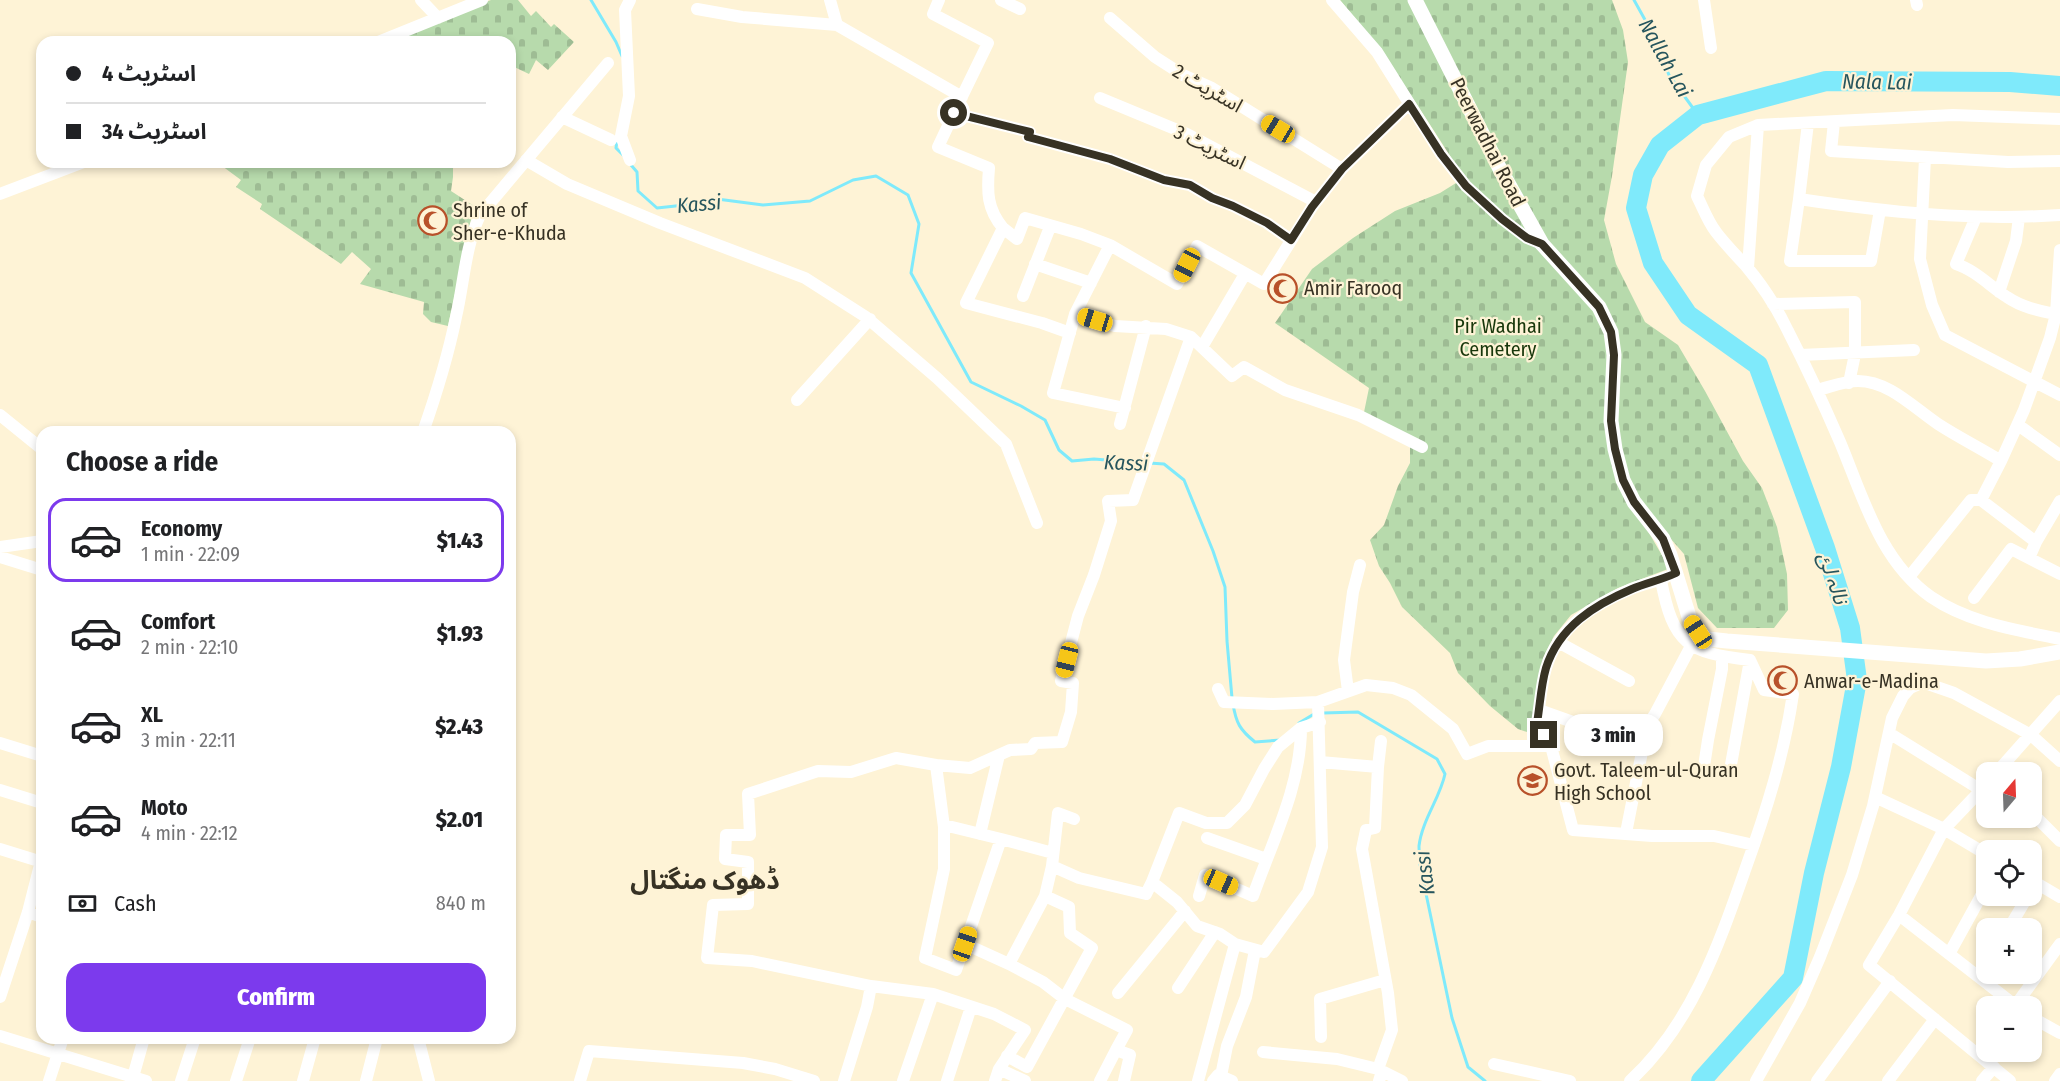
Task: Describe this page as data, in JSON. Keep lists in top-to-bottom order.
{
  "streets": {
    "main road": ["Peerwadhai Road"],
    "street": ["اسٹریٹ 2", "اسٹریٹ 3"]
  },
  "districts": ["ڈھوک منگتال"],
  "water": [
    "Nallah Lai",
    "Nala Lai",
    "Kassi",
    "نالہ لئ"
  ],
  "parks": ["Pir Wadhai Cemetery"],
  "places": {
    "mosque": ["Shrine of Sher-e-Khuda", "Amir Farooq", "Anwar-e-Madina"],
    "school or university": ["Govt. Taleem-ul-Quran High School"]
  },
  "north": "top",
  "page": {
    "banner": ["اسٹریٹ 4", "اسٹریٹ 34"],
    "heading": "Choose a ride",
    "list": [
      {
        "name": "Economy",
        "note": "1 min · 22:09",
        "value": "$1.43"
      },
      {
        "name": "Comfort",
        "note": "2 min · 22:10",
        "value": "$1.93"
      },
      {
        "name": "XL",
        "note": "3 min · 22:11",
        "value": "$2.43"
      },
      {
        "name": "Moto",
        "note": "4 min · 22:12",
        "value": "$2.01"
      }
    ],
    "bubble": "3 min",
    "map_buttons": ["+", "−"],
    "pay": ["Cash", "840 m"],
    "buttons": "Confirm"
  }
}
